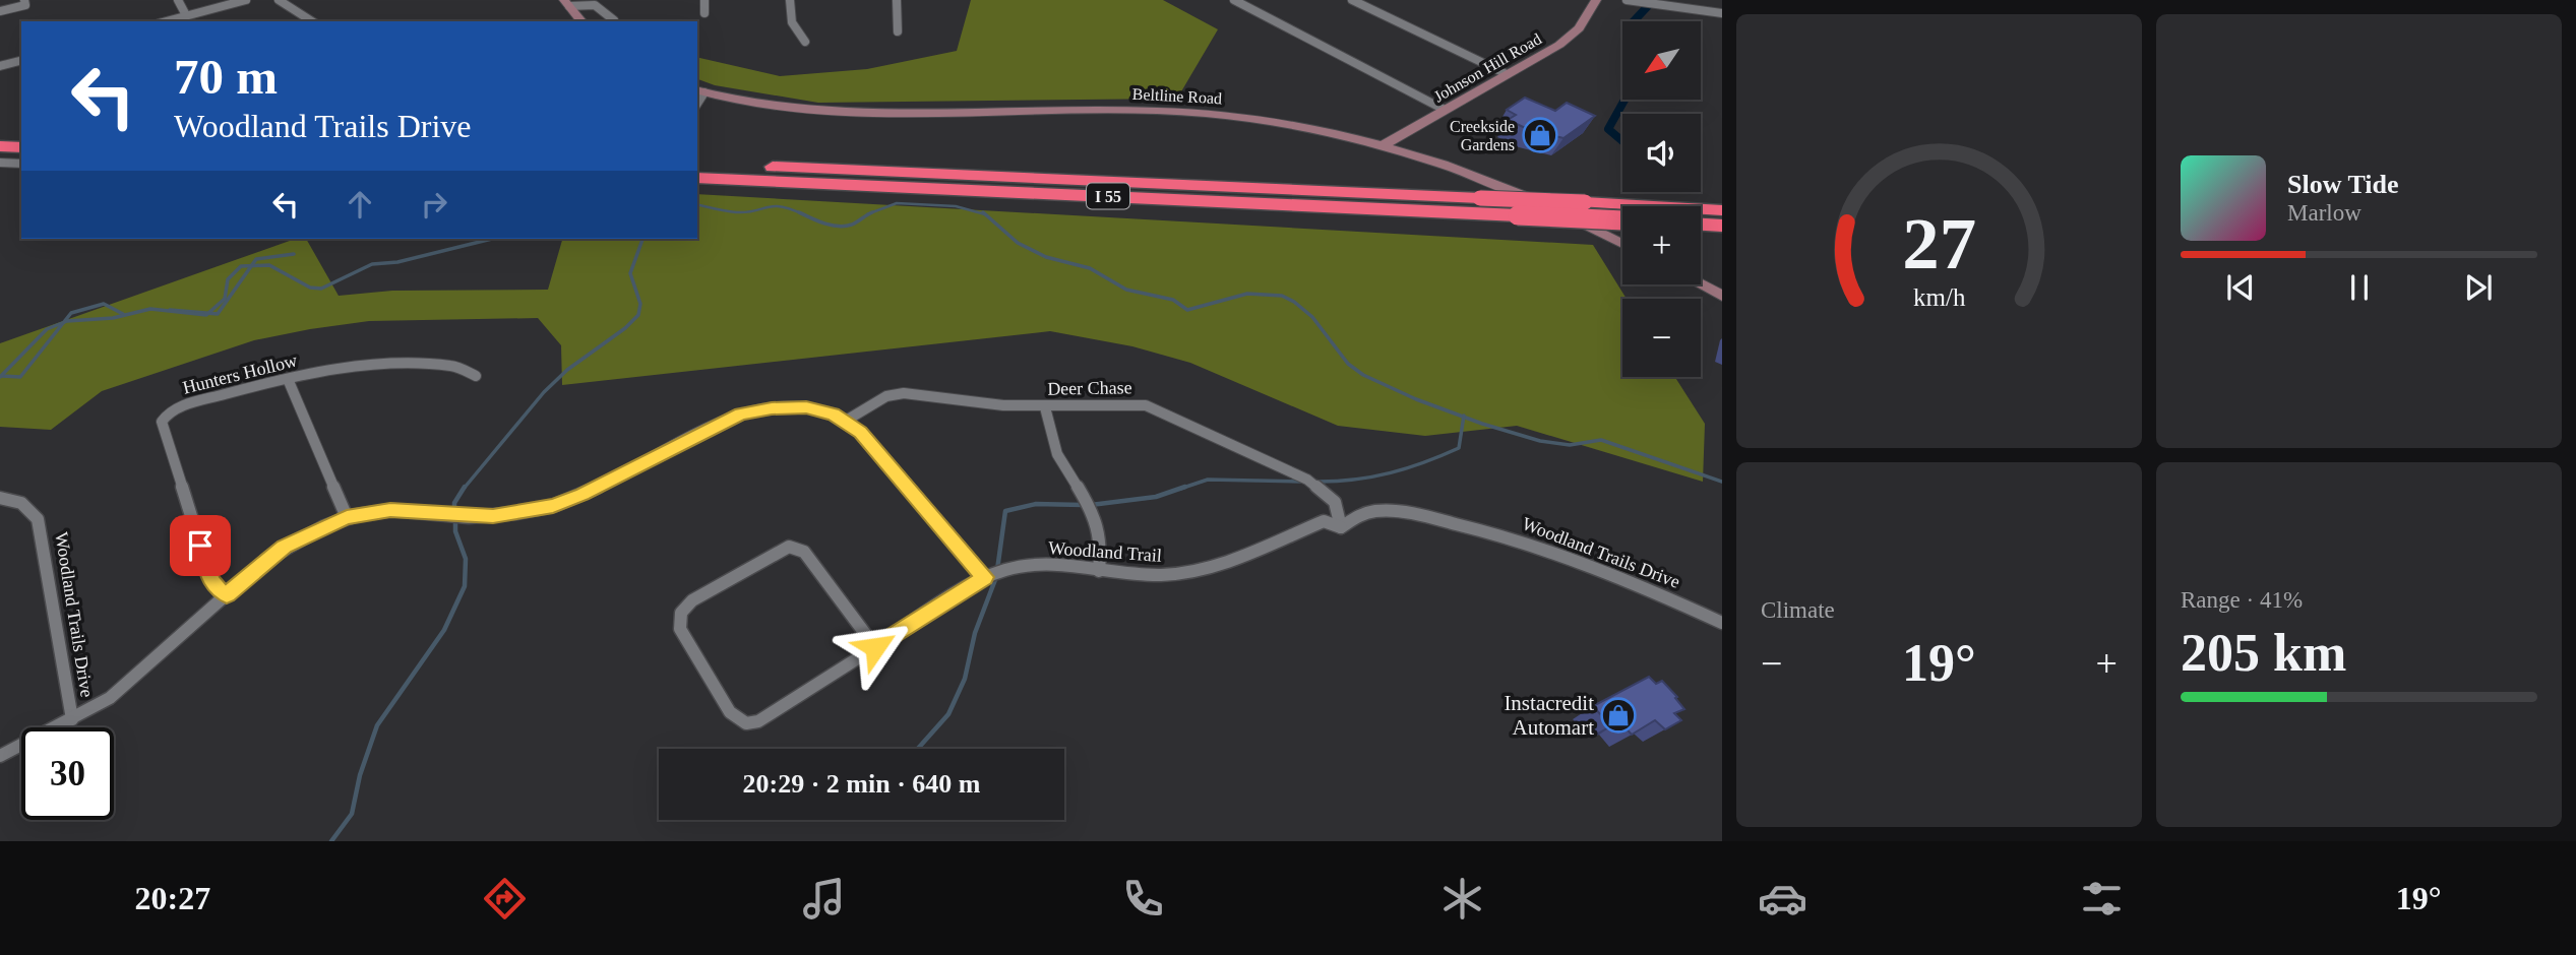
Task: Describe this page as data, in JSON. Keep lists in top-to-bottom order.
{
  "streets": {
    "highway": ["I 55"],
    "main road": ["Johnson Hill Road", "Beltline Road"],
    "street": [
      "Hunters Hollow",
      "Deer Chase",
      "Woodland Trail",
      "Woodland Trails Drive"
    ]
  },
  "crossings": [
    ["Johnson Hill Road", "Beltline Road"],
    ["Hunters Hollow", "Woodland Trails Drive"],
    ["Deer Chase", "Woodland Trail"],
    ["Deer Chase", "Woodland Trails Drive"],
    ["Woodland Trail", "Woodland Trails Drive"]
  ],
  "places": {
    "shop": ["Creekside Gardens", "Instacredit Automart"]
  },
  "north": "bottom left",
  "page": {
    "map_buttons": ["+", "−"],
    "turn": ["70 m", "Woodland Trails Drive"],
    "song": ["Slow Tide", "Marlow"],
    "tile": [
      "Climate",
      ["Range · 41%", "205 km"]
    ],
    "heat": ["−", "19°", "+"],
    "limit": "30",
    "trip": "20:29 · 2 min · 640 m",
    "tabs": ["20:27", "19°"],
    "gauge": ["27", "km/h"]
  }
}
